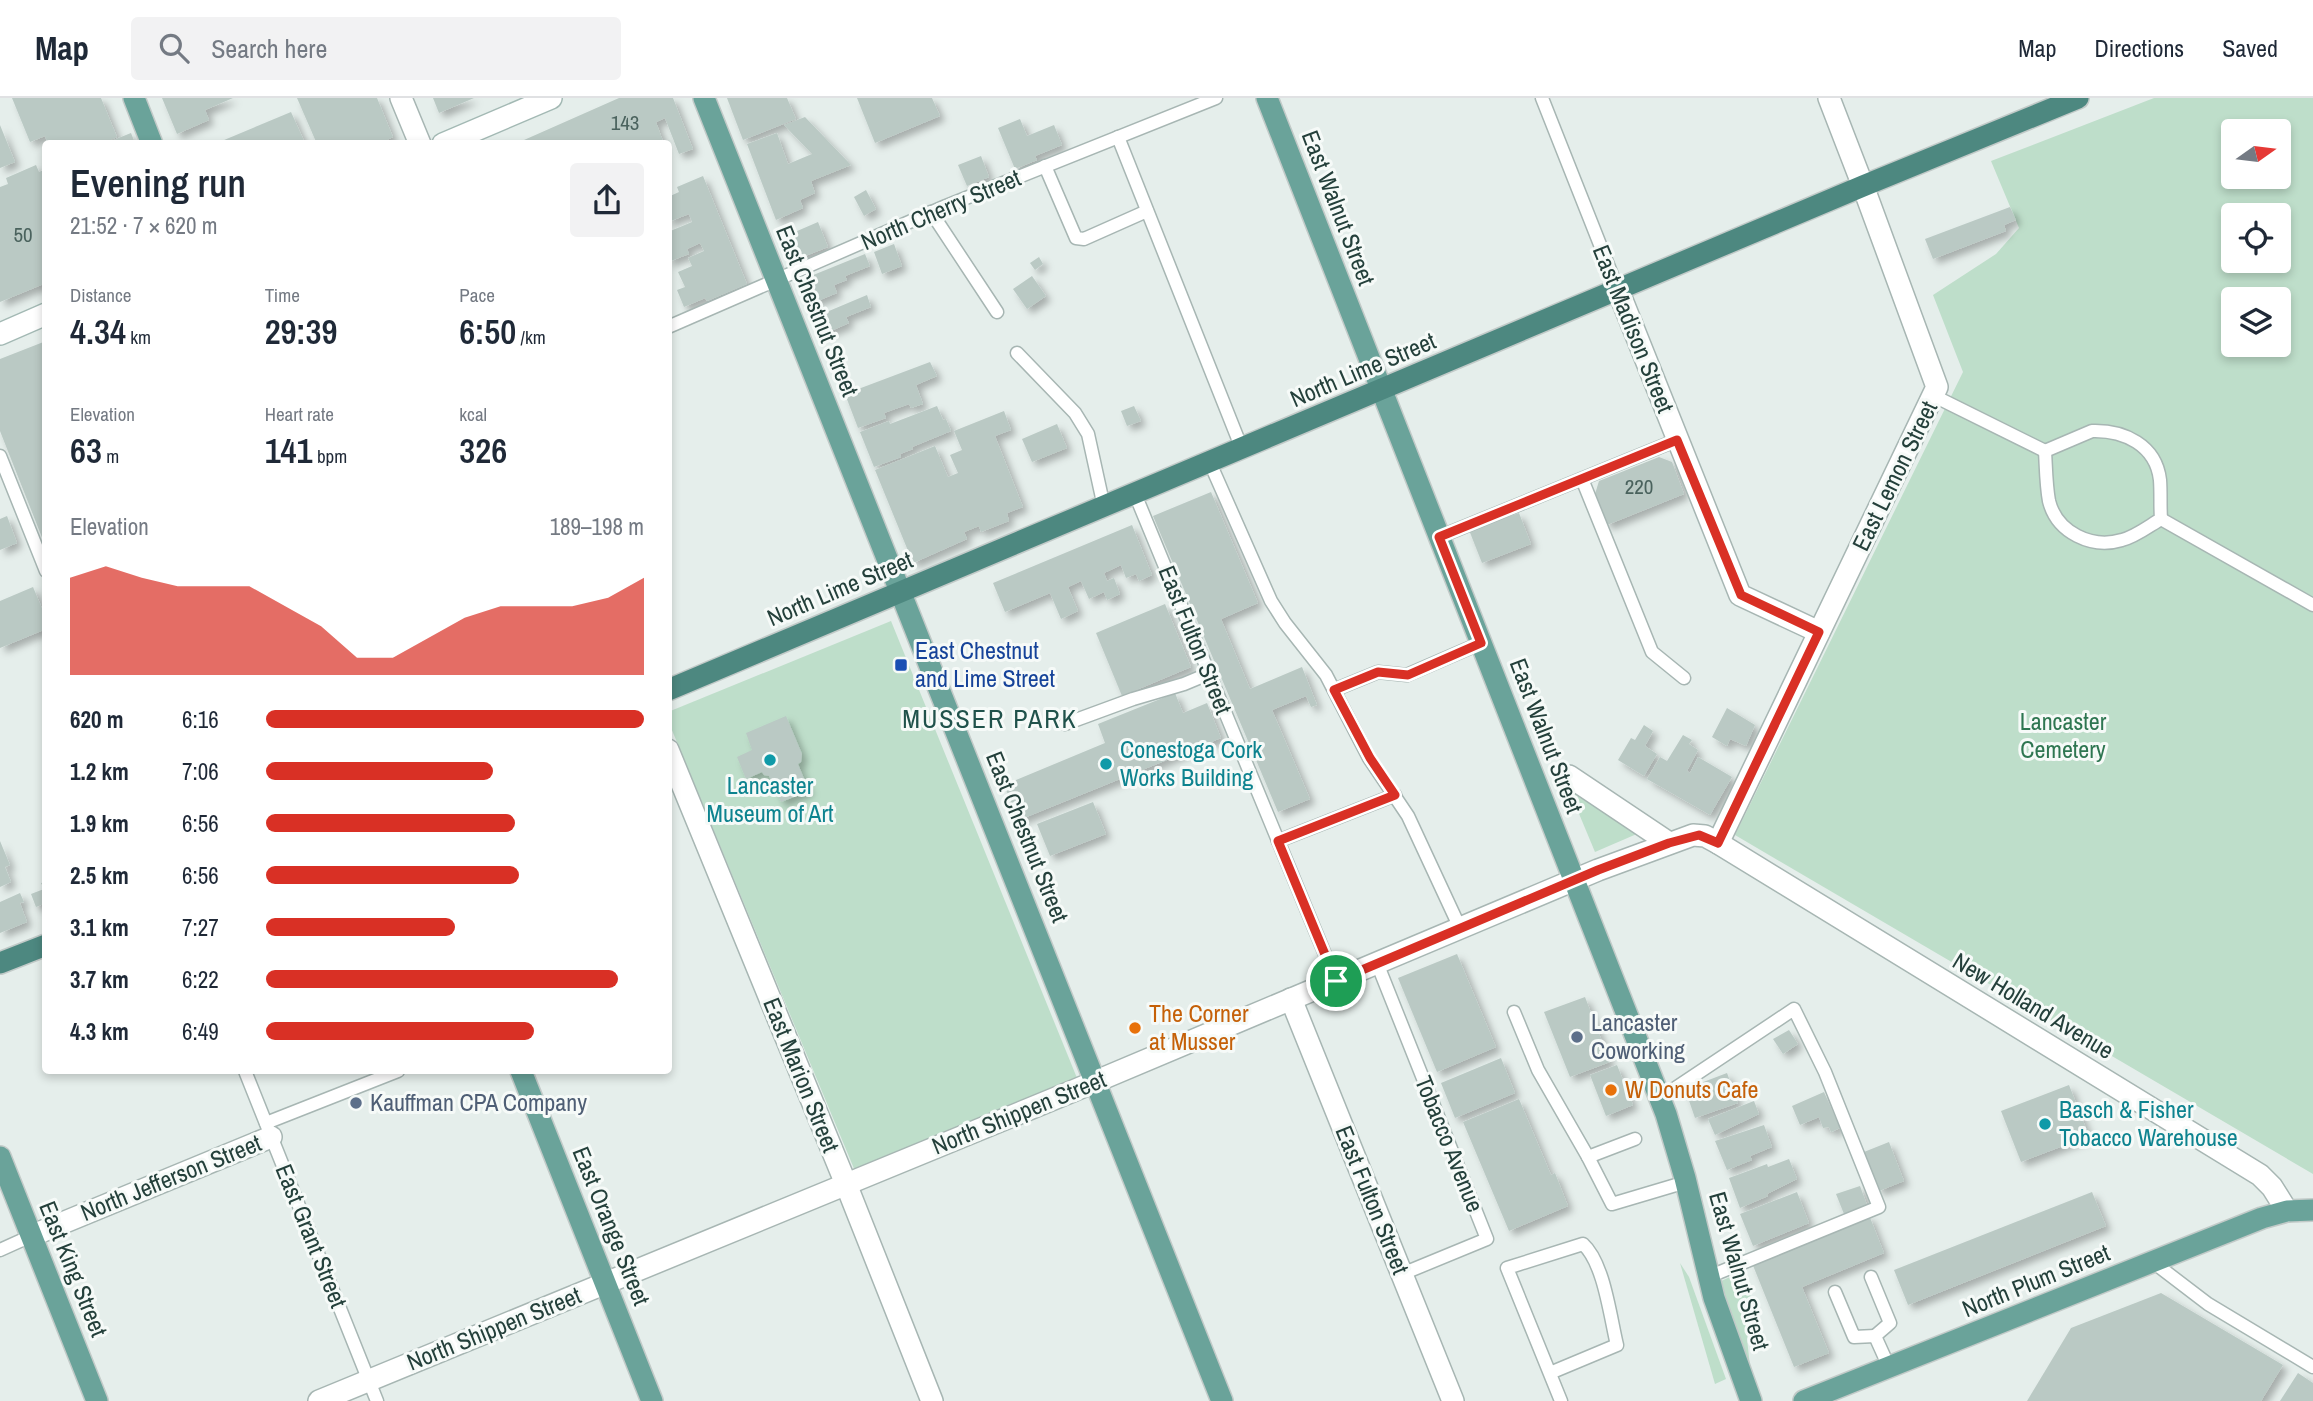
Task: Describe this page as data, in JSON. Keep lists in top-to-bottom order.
{
  "streets": {
    "highway": ["North Lime Street"],
    "main road": [
      "East Walnut Street",
      "East Chestnut Street",
      "East Orange Street",
      "East King Street",
      "North Plum Street"
    ],
    "street": [
      "East Madison Street",
      "East Lemon Street",
      "East Fulton Street",
      "New Holland Avenue",
      "East Marion Street",
      "North Shippen Street",
      "North Jefferson Street"
    ],
    "lane": ["North Cherry Street", "Tobacco Avenue", "East Grant Street"]
  },
  "crossings": [
    ["East Walnut Street", "North Lime Street"],
    ["East Walnut Street", "North Shippen Street"],
    ["North Cherry Street", "East Chestnut Street"],
    ["East Chestnut Street", "North Lime Street"],
    ["East Chestnut Street", "North Shippen Street"],
    ["East Madison Street", "North Lime Street"],
    ["East Madison Street", "East Lemon Street"],
    ["North Lime Street", "East Lemon Street"],
    ["North Lime Street", "East Fulton Street"],
    ["East Lemon Street", "New Holland Avenue"],
    ["East Lemon Street", "North Shippen Street"],
    ["East Fulton Street", "North Shippen Street"],
    ["East Fulton Street", "Tobacco Avenue"],
    ["New Holland Avenue", "North Shippen Street"],
    ["New Holland Avenue", "North Plum Street"],
    ["East Marion Street", "North Shippen Street"],
    ["North Shippen Street", "Tobacco Avenue"],
    ["North Shippen Street", "East Orange Street"],
    ["North Shippen Street", "East Grant Street"],
    ["North Jefferson Street", "East Grant Street"],
    ["North Jefferson Street", "East King Street"]
  ],
  "districts": ["MUSSER PARK"],
  "parks": ["Lancaster Cemetery"],
  "places": {
    "transit": ["East Chestnut and Lime Street"],
    "other": [
      "Lancaster Museum of Art",
      "Conestoga Cork Works Building",
      "The Corner at Musser",
      "Lancaster Coworking",
      "W Donuts Cafe",
      "Kauffman CPA Company",
      "Basch & Fisher Tobacco Warehouse"
    ]
  },
  "house_numbers": ["143", "50", "220"],
  "north": "right",
  "page": {
    "header": "Map",
    "search": "Search here",
    "nav": ["Map", "Directions", "Saved"],
    "heading": ["Evening run", "21:52 · 7 × 620 m"],
    "stats": [
      ["Distance", "4.34 km"],
      ["Time", "29:39"],
      ["Pace", "6:50 /km"],
      ["Elevation", "63 m"],
      ["Heart rate", "141 bpm"],
      ["kcal", "326"]
    ],
    "chart": ["Elevation", "189–198 m"],
    "list": [
      {
        "name": "620 m",
        "note": "6:16"
      },
      {
        "name": "1.2 km",
        "note": "7:06"
      },
      {
        "name": "1.9 km",
        "note": "6:56"
      },
      {
        "name": "2.5 km",
        "note": "6:56"
      },
      {
        "name": "3.1 km",
        "note": "7:27"
      },
      {
        "name": "3.7 km",
        "note": "6:22"
      },
      {
        "name": "4.3 km",
        "note": "6:49"
      }
    ]
  }
}
